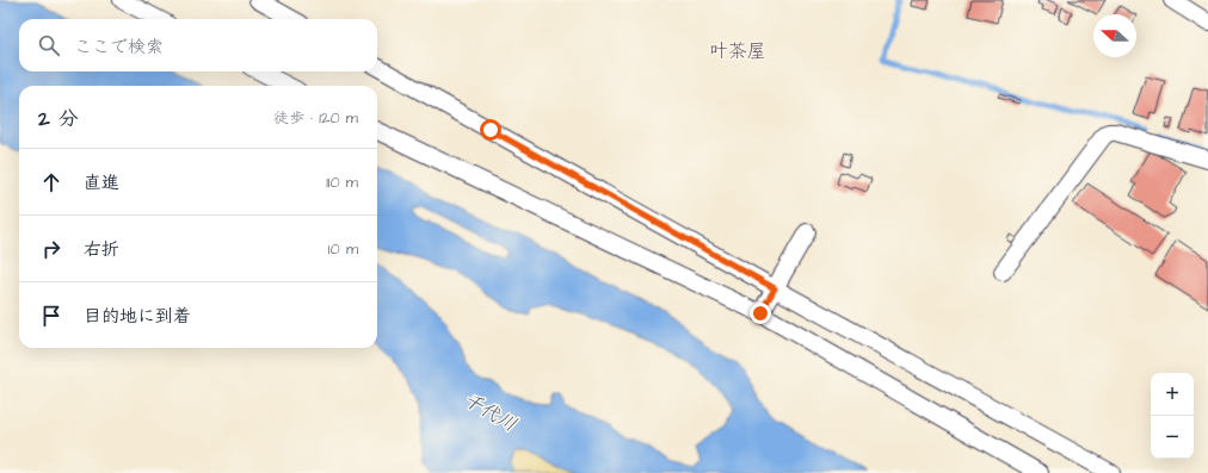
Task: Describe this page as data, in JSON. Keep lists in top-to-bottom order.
{
  "districts": ["叶茶屋"],
  "water": ["千代川"],
  "north": "left",
  "page": {
    "search": "ここで検索",
    "heading": ["2 分", "徒歩 · 120 m"],
    "list": [
      ["直進", "110 m"],
      ["右折", "10 m"],
      "目的地に到着"
    ],
    "map_buttons": ["+", "−"]
  }
}
